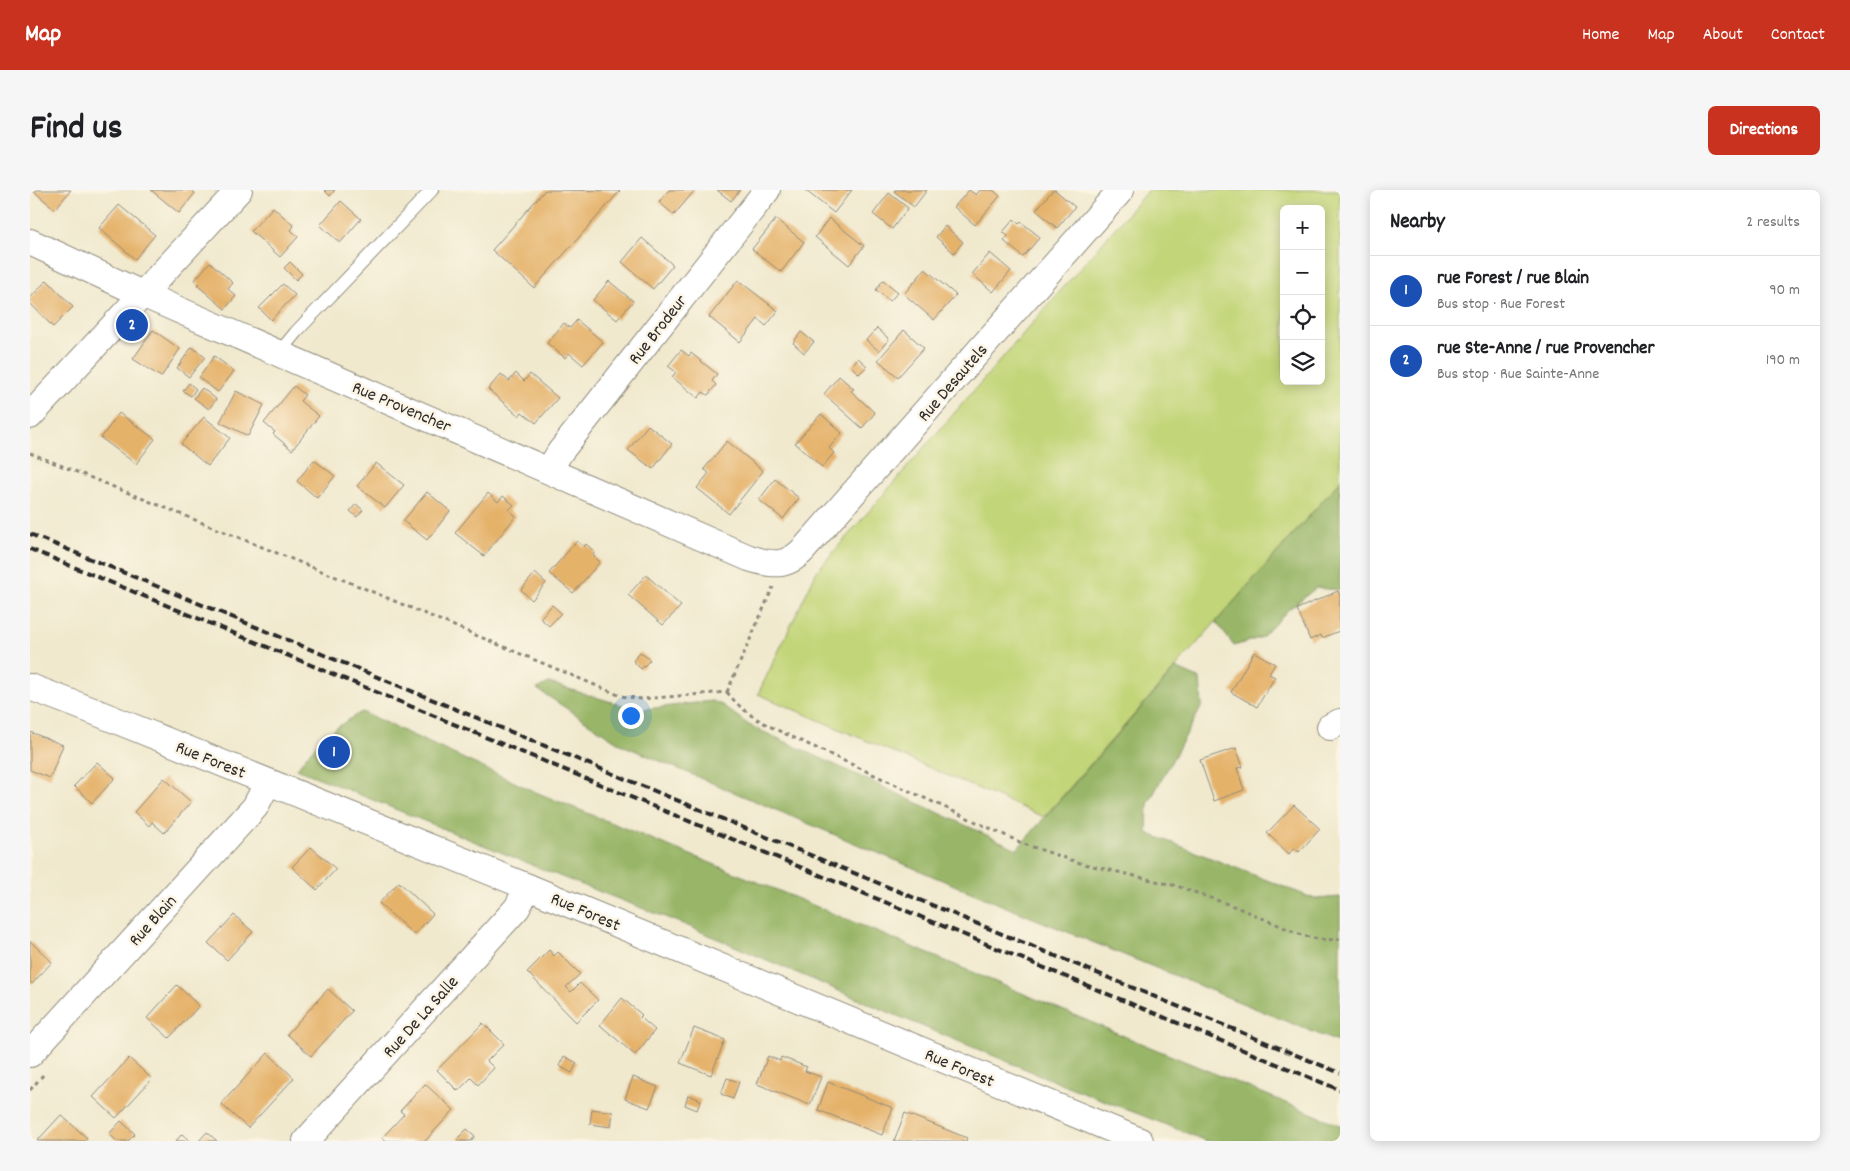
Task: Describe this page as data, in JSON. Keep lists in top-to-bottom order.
{
  "streets": {
    "street": [
      "Rue Brodeur",
      "Rue Desautels",
      "Rue Provencher",
      "Rue Forest",
      "Rue Blain",
      "Rue De La Salle"
    ]
  },
  "crossings": [
    ["Rue Brodeur", "Rue Provencher"],
    ["Rue Desautels", "Rue Provencher"],
    ["Rue Forest", "Rue Blain"],
    ["Rue Forest", "Rue De La Salle"]
  ],
  "page": {
    "header": "Map",
    "nav": [
      "Home",
      "Map",
      "About",
      "Contact"
    ],
    "title": "Find us",
    "buttons": "Directions",
    "heading": ["Nearby", "2 results"],
    "map_buttons": ["+", "−"],
    "list": [
      {
        "mark": "1",
        "name": "rue Forest / rue Blain",
        "note": "Bus stop · Rue Forest",
        "value": "90 m"
      },
      {
        "mark": "2",
        "name": "rue Ste-Anne / rue Provencher",
        "note": "Bus stop · Rue Sainte-Anne",
        "value": "190 m"
      }
    ],
    "pins": ["2", "1"]
  }
}
